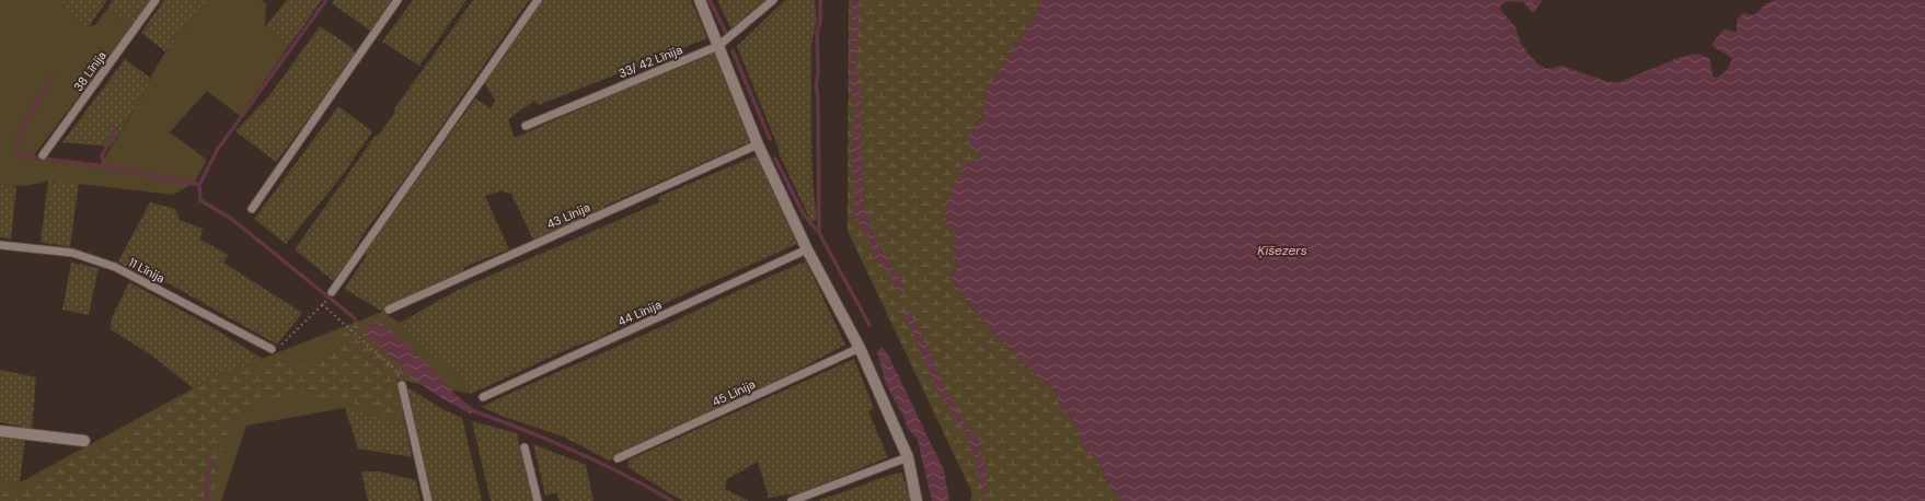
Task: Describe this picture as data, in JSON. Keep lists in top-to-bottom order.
{
  "streets": {
    "lane": [
      "33/ 42 Līnija",
      "38 Līnija",
      "43 Līnija",
      "11 Līnija",
      "44 Līnija",
      "45 Līnija"
    ]
  },
  "water": ["Ķīšezers"]
}
